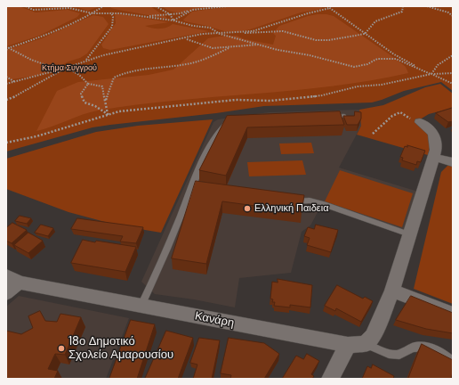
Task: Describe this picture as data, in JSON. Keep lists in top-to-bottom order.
{
  "streets": {
    "street": ["Κανάρη"]
  },
  "parks": ["Κτήμα Συγγρού"],
  "places": ["Ελληνική Παιδεια", "18ο Δημοτικό Σχολείο Αμαρουσίου"]
}
